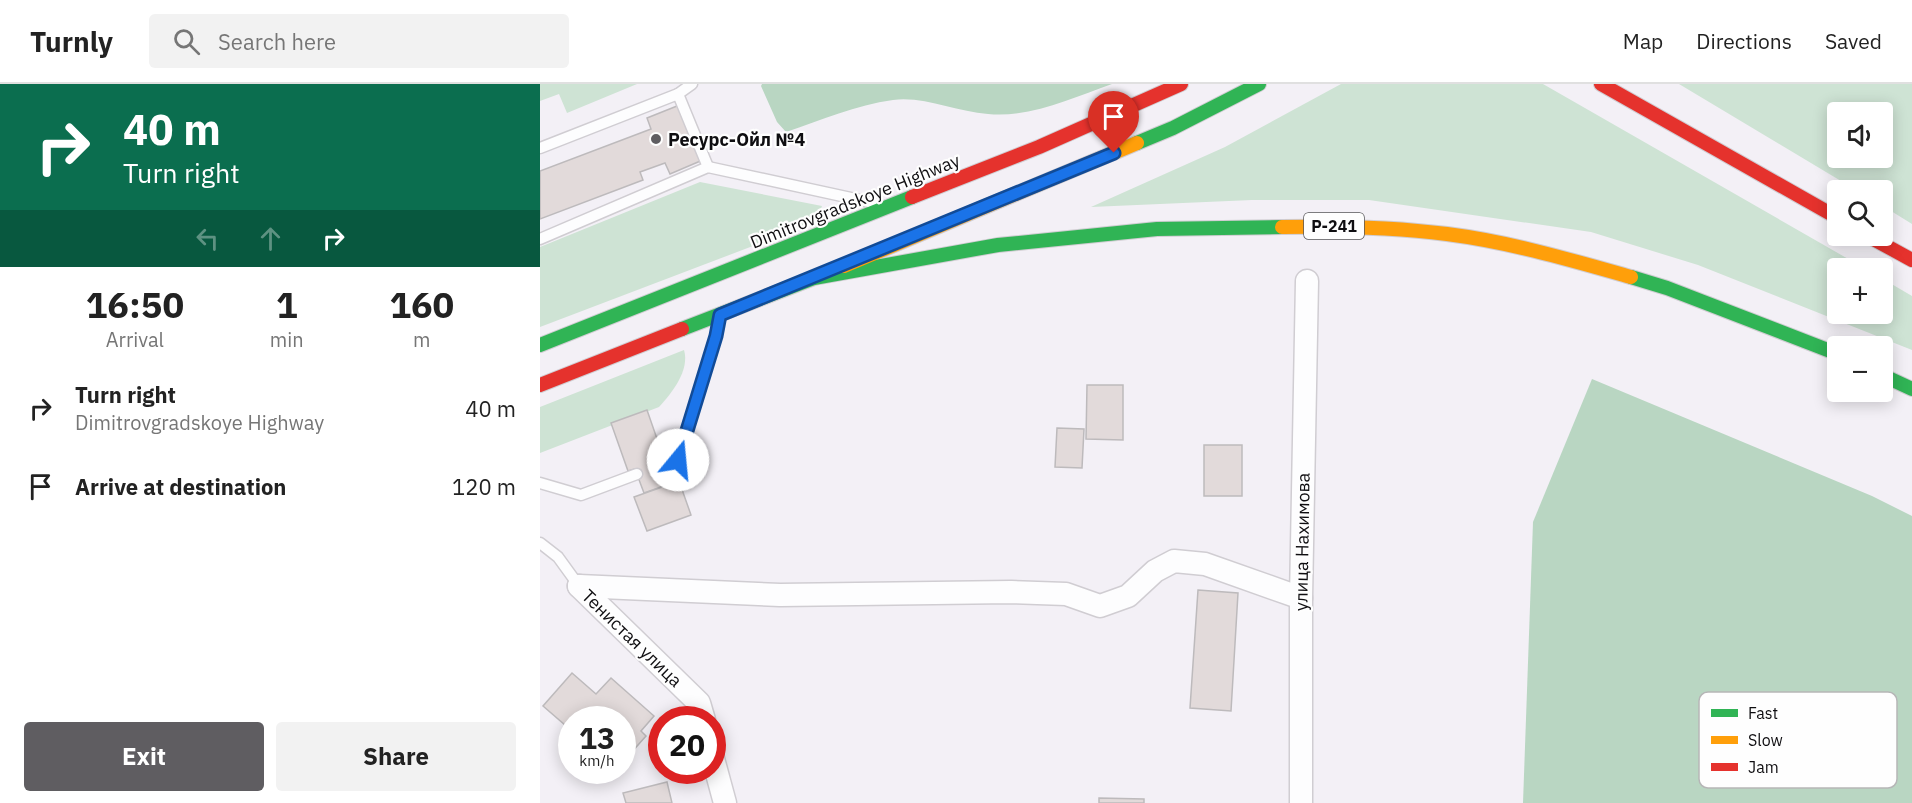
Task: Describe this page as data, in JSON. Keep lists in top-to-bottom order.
{
  "streets": {
    "main road": ["Dimitrovgradskoye Highway", "Р-241"],
    "street": ["улица Нахимова", "Тенистая улица"]
  },
  "places": ["Ресурс-Ойл №4"],
  "legend": ["Fast", "Slow", "Jam"],
  "page": {
    "header": "Turnly",
    "search": "Search here",
    "nav": ["Map", "Directions", "Saved"],
    "turn": ["40 m", "Turn right"],
    "map_buttons": ["+", "−"],
    "eta": [
      "16:50",
      "Arrival",
      "1",
      "min",
      "160",
      "m"
    ],
    "list": [
      {
        "name": "Turn right",
        "note": "Dimitrovgradskoye Highway",
        "value": "40 m"
      },
      {
        "name": "Arrive at destination",
        "value": "120 m"
      }
    ],
    "speed": "13 km/h",
    "limit": "20",
    "buttons": ["Exit", "Share"]
  }
}
